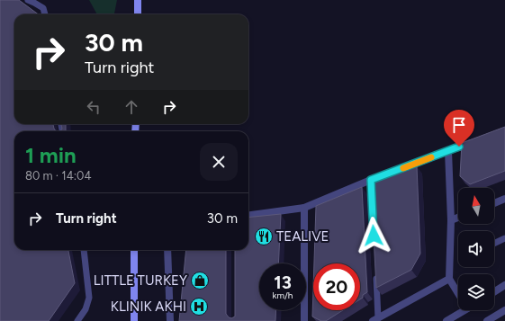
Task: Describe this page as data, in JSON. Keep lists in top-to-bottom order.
{
  "places": {
    "restaurant": ["TEALIVE"],
    "shop": ["LITTLE TURKEY"],
    "hospital": ["KLINIK AKHI"]
  },
  "north": "top",
  "page": {
    "turn": ["30 m", "Turn right"],
    "heading": ["1 min", "80 m · 14:04"],
    "list": [
      {
        "name": "Turn right",
        "value": "30 m"
      }
    ],
    "speed": "13 km/h",
    "limit": "20"
  }
}
